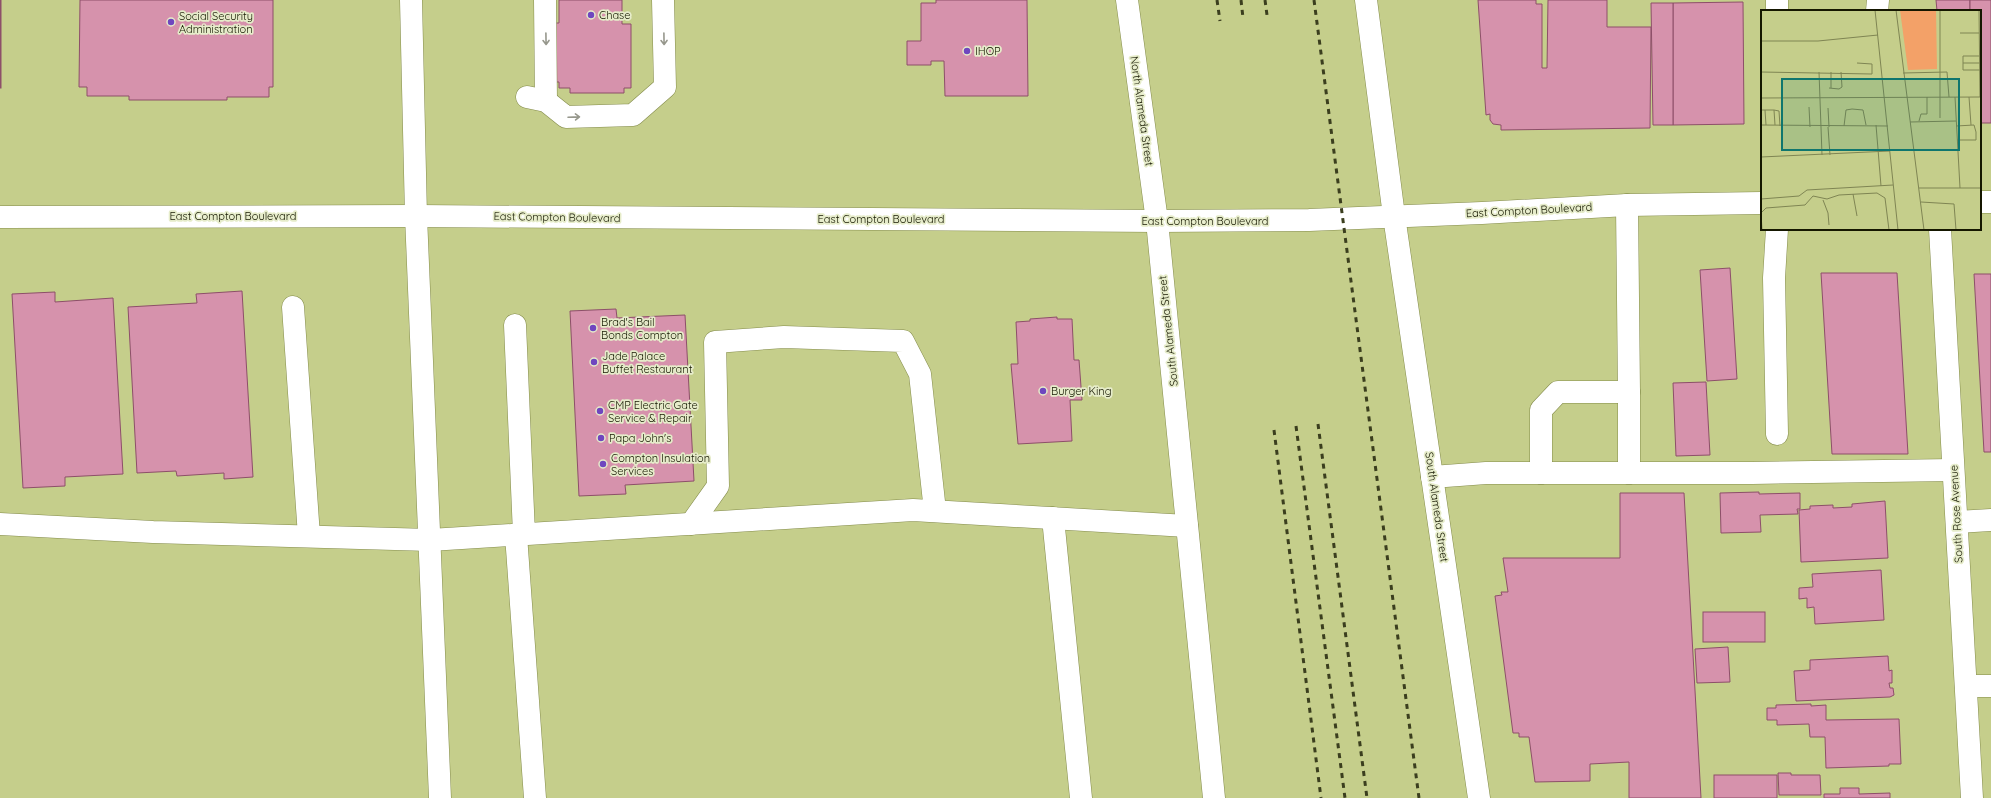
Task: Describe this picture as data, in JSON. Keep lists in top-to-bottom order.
{
  "streets": {
    "main road": [
      "North Alameda Street",
      "East Compton Boulevard",
      "South Alameda Street",
      "South Rose Avenue"
    ]
  },
  "crossings": [
    ["North Alameda Street", "East Compton Boulevard"],
    ["North Alameda Street", "South Alameda Street"],
    ["East Compton Boulevard", "South Alameda Street"]
  ],
  "places": [
    "Chase",
    "Social Security Administration",
    "IHOP",
    "Brad's Bail Bonds Compton",
    "Jade Palace Buffet Restaurant",
    "Burger King",
    "CMP Electric Gate Service & Repair",
    "Papa John's",
    "Compton Insulation Services"
  ]
}
